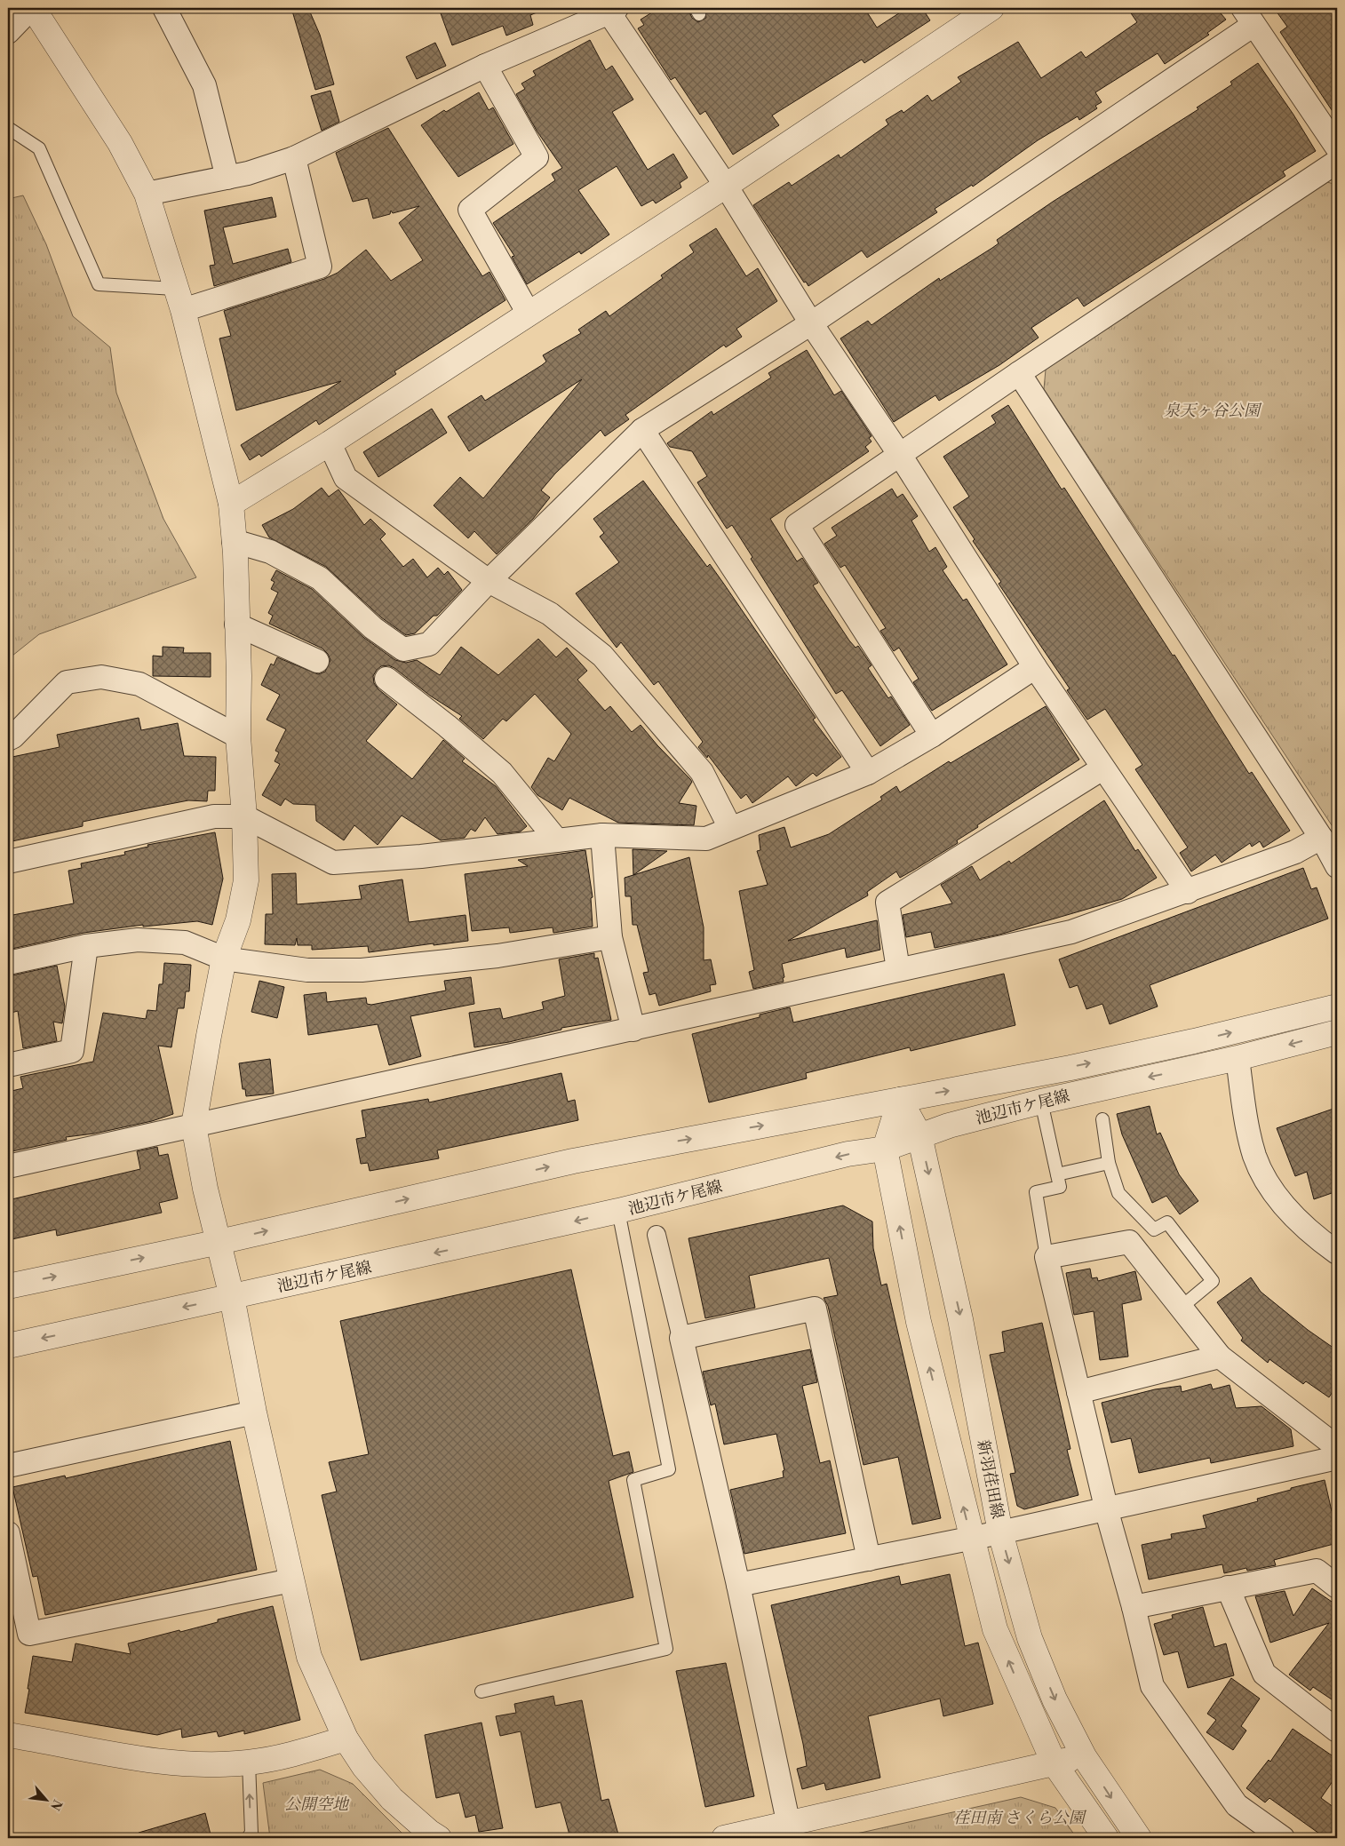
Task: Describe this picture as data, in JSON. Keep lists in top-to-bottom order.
{
  "streets": {
    "street": ["池辺市ケ尾線", "新羽荏田線"]
  },
  "crossings": [
    ["池辺市ケ尾線", "新羽荏田線"]
  ],
  "parks": ["泉天ヶ谷公園", "公開空地", "荏田南 さくら公園"],
  "north": "bottom right"
}
